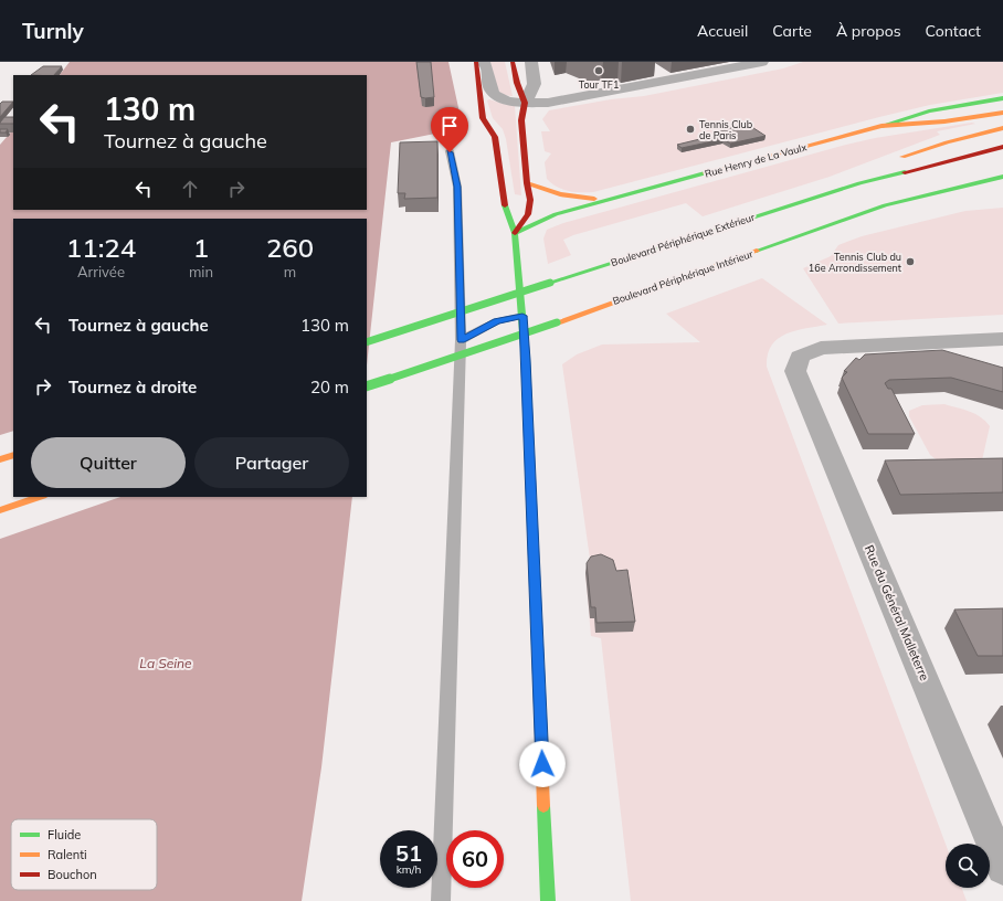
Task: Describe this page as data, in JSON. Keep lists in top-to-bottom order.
{
  "streets": {
    "main road": ["Rue Henry de La Vaulx", "Boulevard Périphérique Extérieur", "Boulevard Périphérique Intérieur"],
    "street": ["Rue du Général Malleterre"]
  },
  "water": ["La Seine"],
  "places": ["Tour TF1", "Tennis Club de Paris", "Tennis Club du 16e Arrondissement"],
  "legend": ["Fluide", "Ralenti", "Bouchon"],
  "page": {
    "header": "Turnly",
    "nav": [
      "Accueil",
      "Carte",
      "À propos",
      "Contact"
    ],
    "turn": ["130 m", "Tournez à gauche"],
    "eta": [
      "11:24",
      "Arrivée",
      "1",
      "min",
      "260",
      "m"
    ],
    "list": [
      {
        "name": "Tournez à gauche",
        "value": "130 m"
      },
      {
        "name": "Tournez à droite",
        "value": "20 m"
      }
    ],
    "buttons": ["Quitter", "Partager"],
    "speed": "51 km/h",
    "limit": "60"
  }
}
